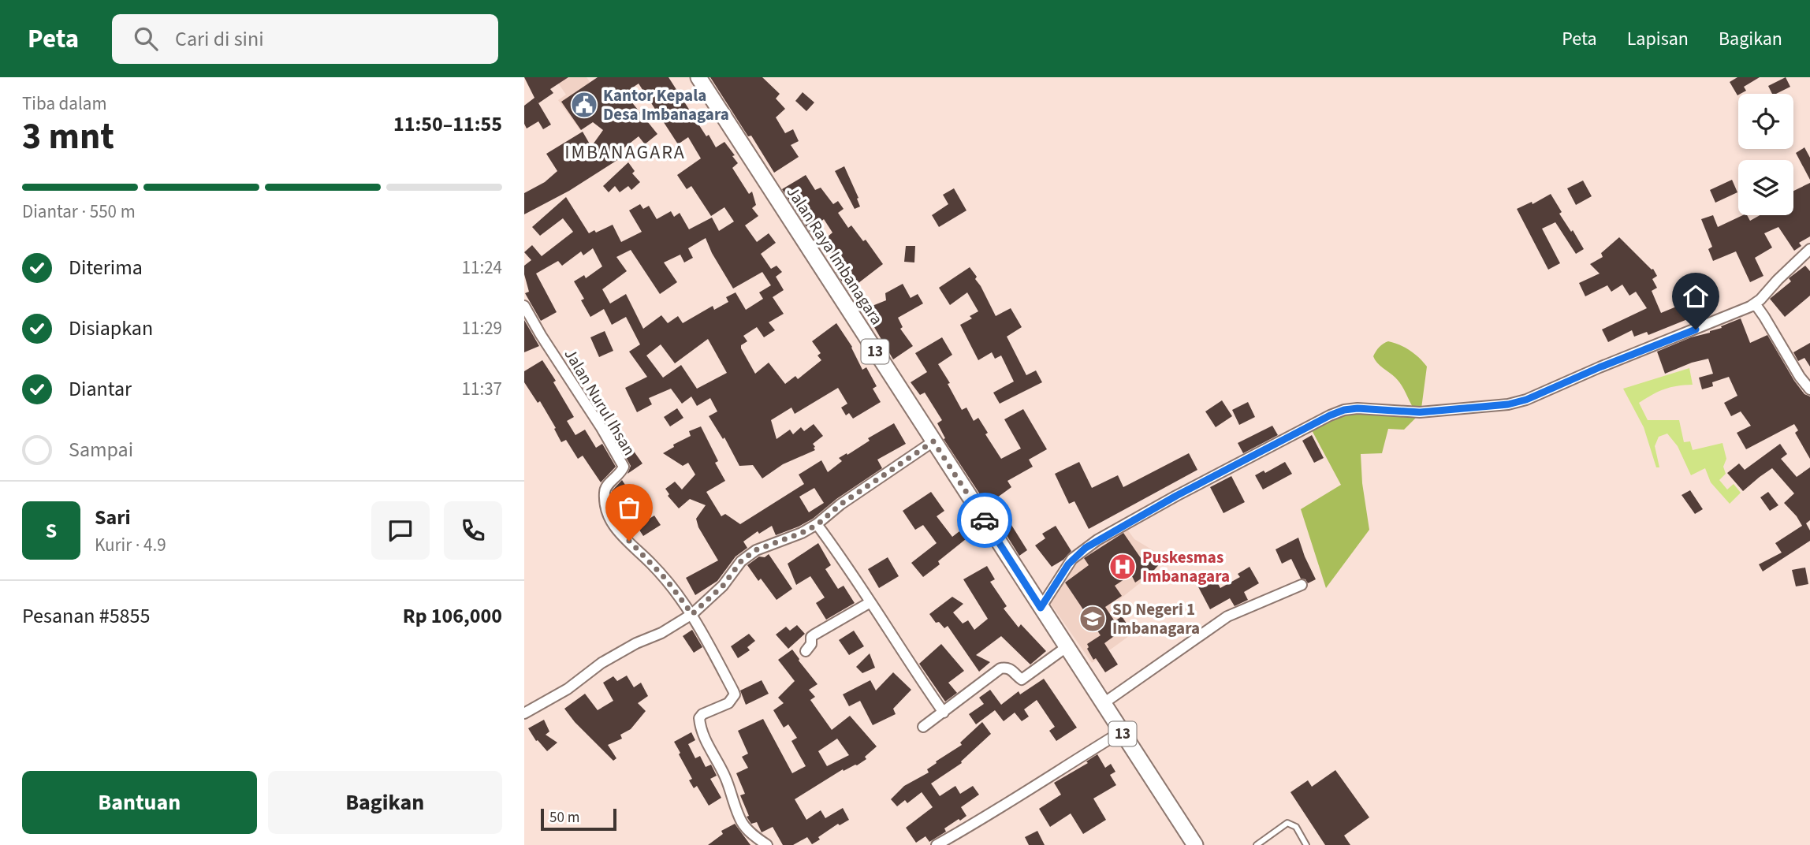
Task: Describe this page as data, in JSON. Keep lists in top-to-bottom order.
{
  "streets": {
    "highway": ["Jalan Raya Imbanagara", "13"],
    "street": ["Jalan Nurul Ihsan"]
  },
  "districts": ["IMBANAGARA"],
  "places": {
    "public building": ["Kantor Kepala Desa Imbanagara"],
    "hospital": ["Puskesmas Imbanagara"],
    "school or university": ["SD Negeri 1 Imbanagara"]
  },
  "scale_bar": "50 m",
  "page": {
    "header": "Peta",
    "search": "Cari di sini",
    "nav": ["Peta", "Lapisan", "Bagikan"],
    "heading": ["3 mnt", "Tiba dalam", "11:50–11:55"],
    "panel": [
      "Sari",
      "Kurir · 4.9",
      "Pesanan #5855",
      "Rp 106,000"
    ],
    "bar": "Diantar · 550 m",
    "list": [
      ["Diterima", "11:24"],
      ["Disiapkan", "11:29"],
      ["Diantar", "11:37"],
      "Sampai"
    ],
    "round": "S",
    "buttons": ["Bantuan", "Bagikan"],
    "scale": "50 m"
  }
}
